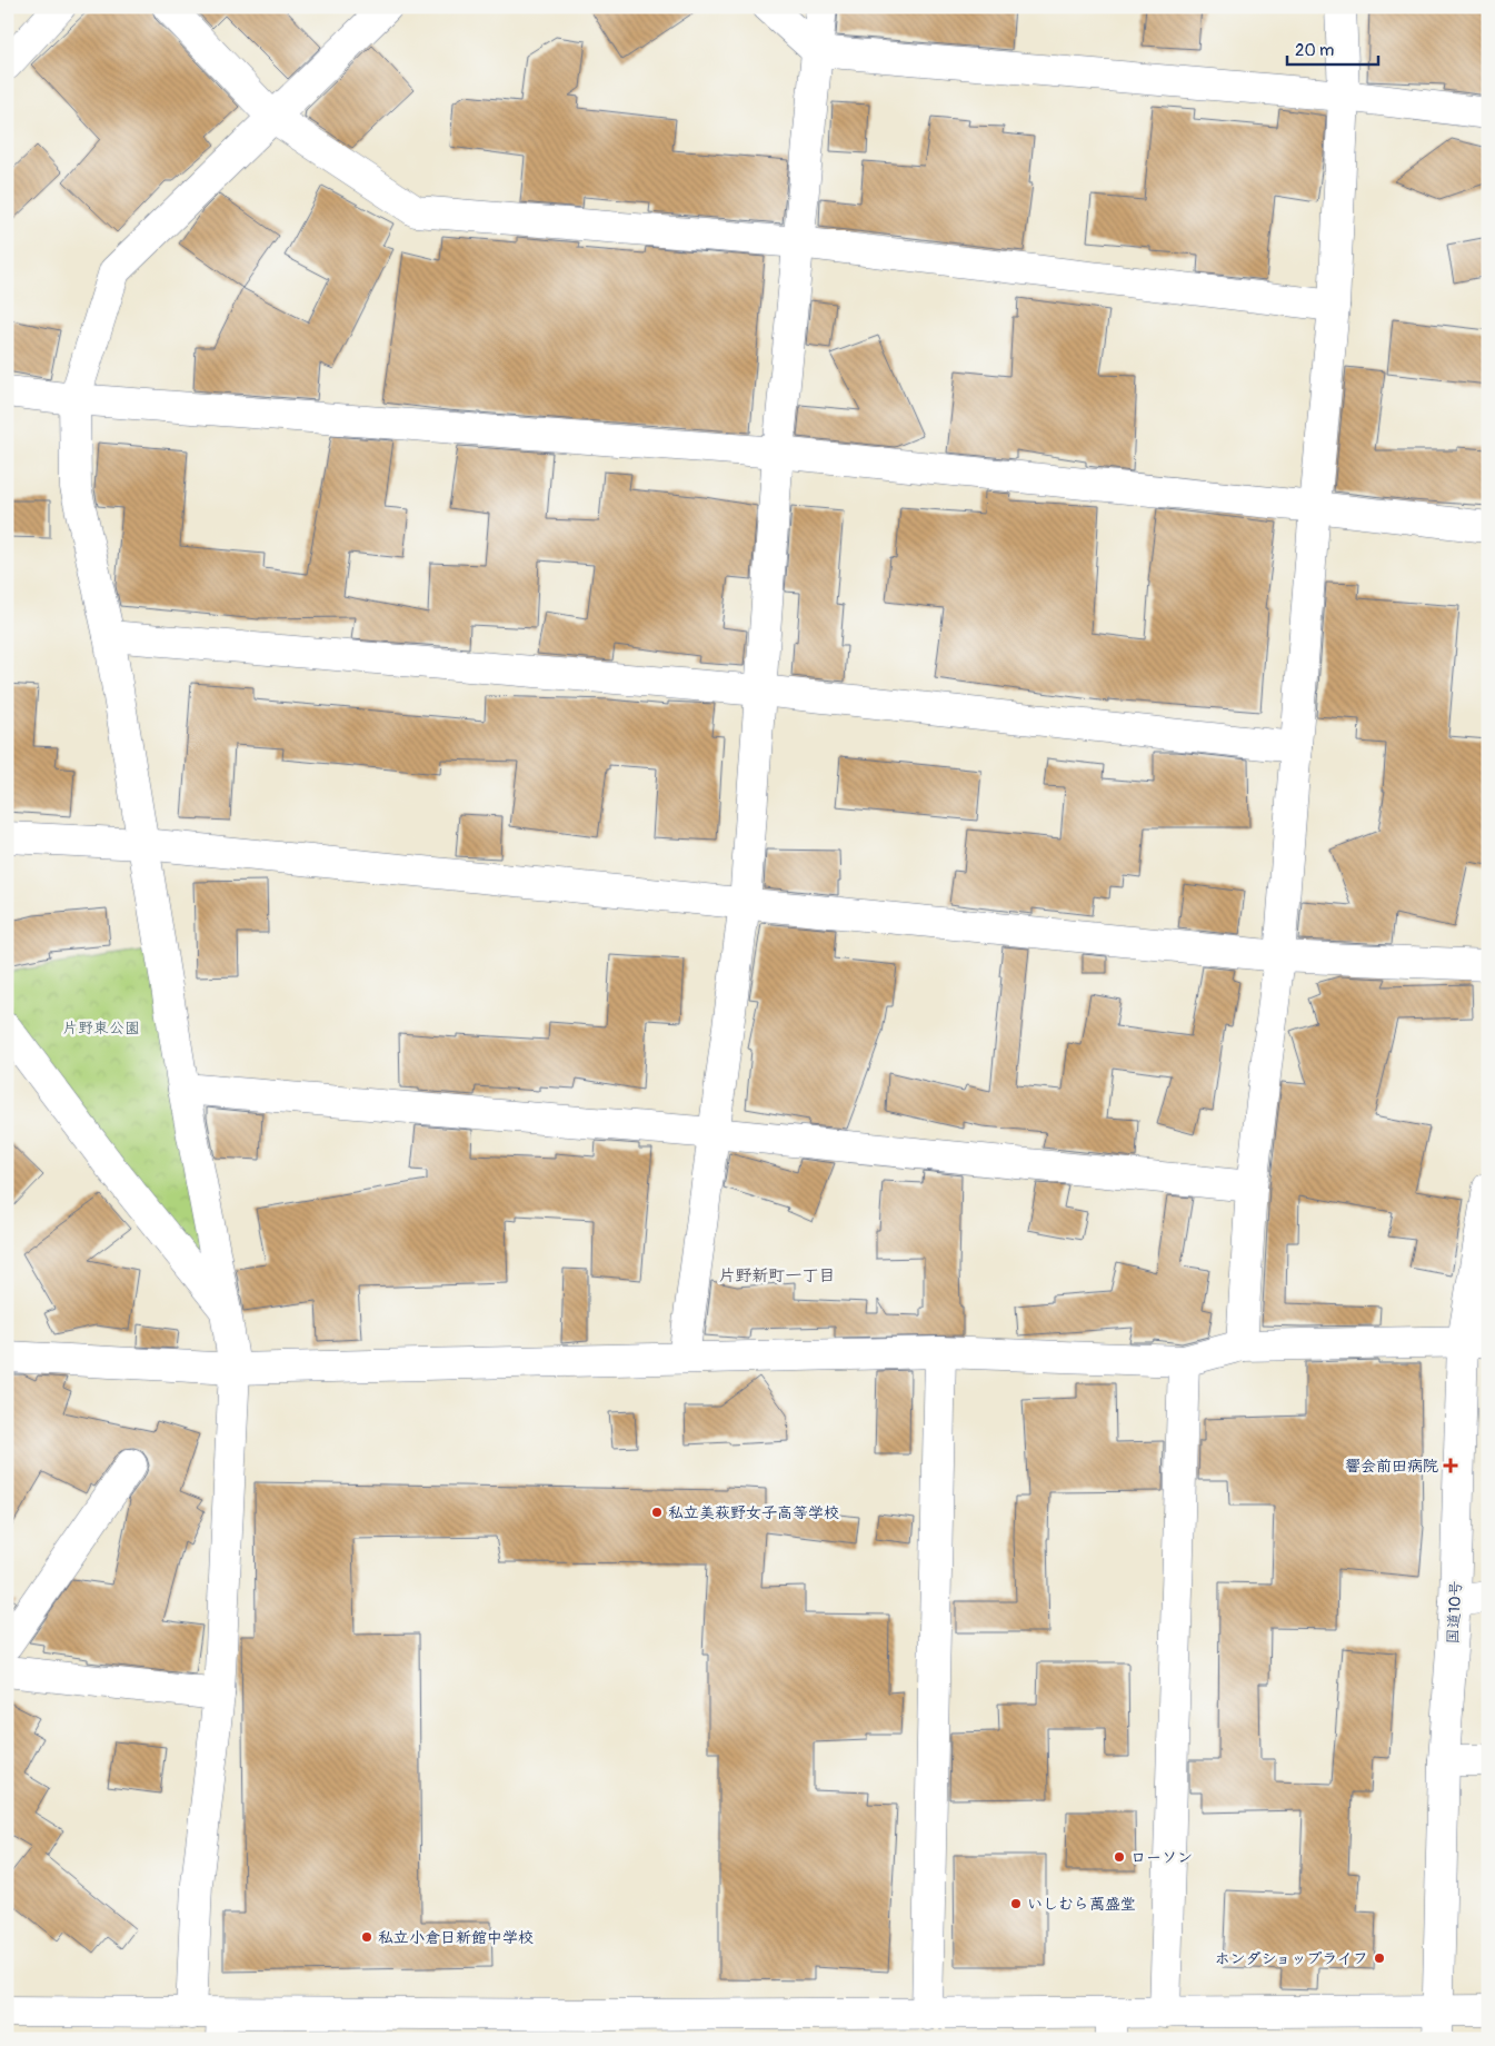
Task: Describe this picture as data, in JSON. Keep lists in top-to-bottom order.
{
  "streets": {
    "main road": ["国道10号"]
  },
  "districts": ["片野新町一丁目"],
  "parks": ["片野東公園"],
  "places": {
    "health": ["響会前田病院"],
    "other": [
      "私立美萩野女子高等学校",
      "ローソン",
      "いしむら萬盛堂",
      "私立小倉日新館中学校",
      "ホンダショップライフ"
    ]
  },
  "scale_bar": "20 m"
}
